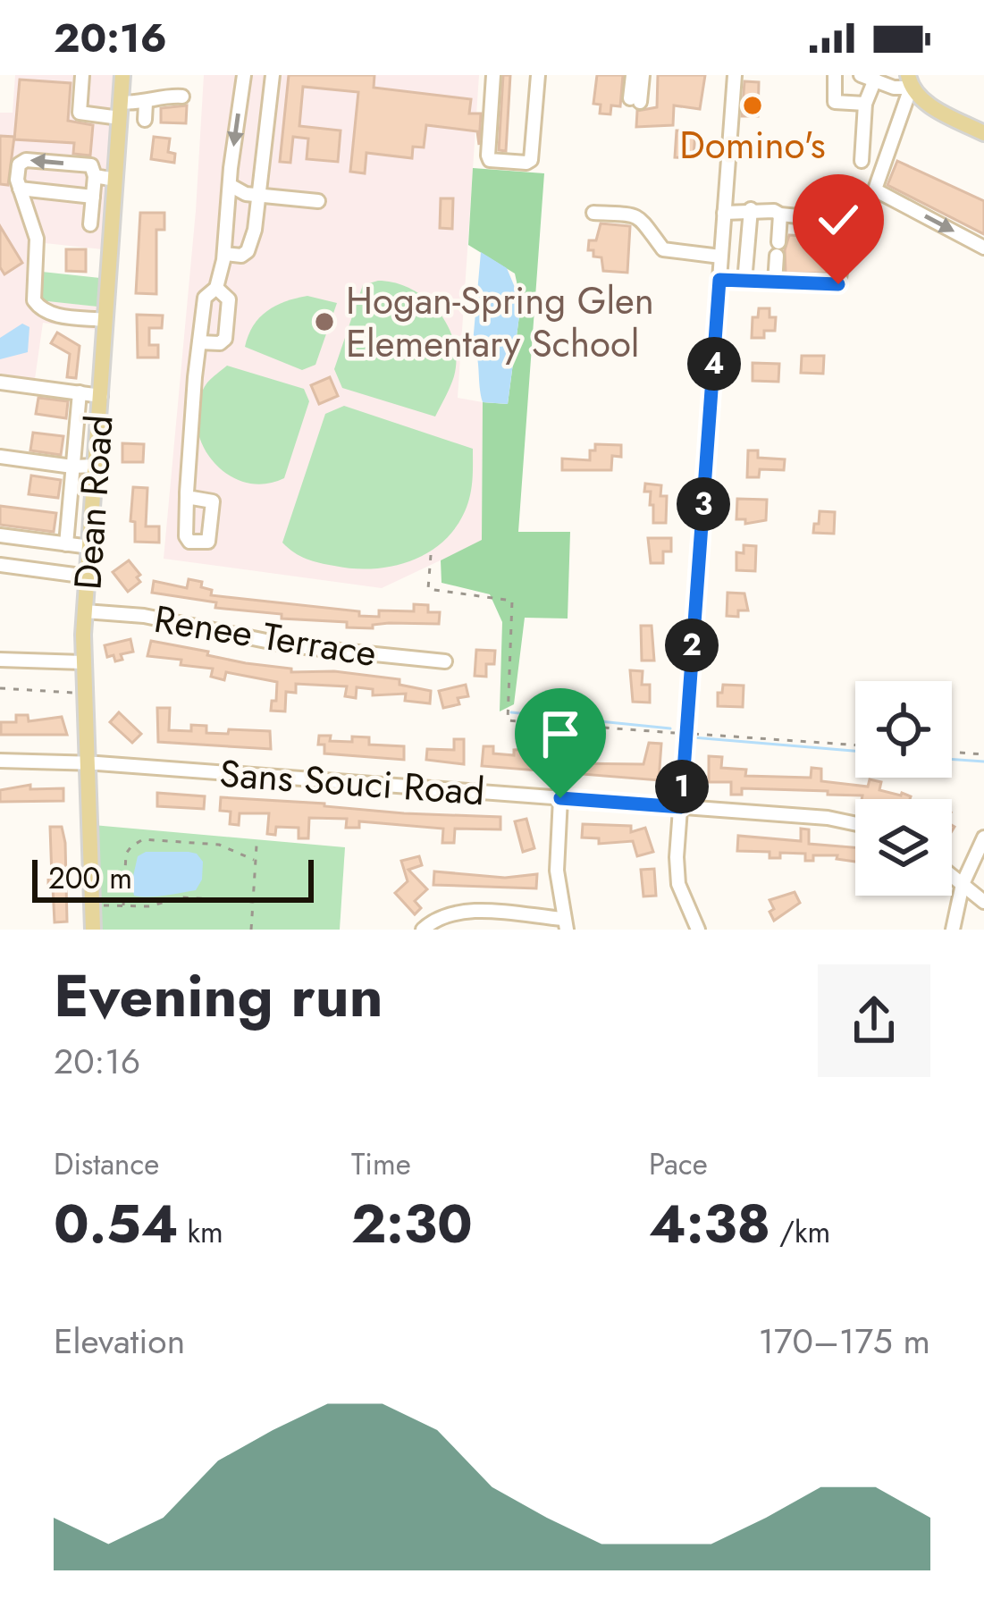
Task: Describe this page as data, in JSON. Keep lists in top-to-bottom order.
{
  "streets": {
    "main road": ["Dean Road"],
    "street": ["Renee Terrace", "Sans Souci Road"]
  },
  "crossings": [
    ["Dean Road", "Renee Terrace"],
    ["Dean Road", "Sans Souci Road"]
  ],
  "places": ["Domino's", "Hogan-Spring Glen Elementary School"],
  "scale_bar": "200 m",
  "page": {
    "status": "20:16",
    "pins": [
      "4",
      "3",
      "2",
      "1"
    ],
    "scale": "200 m",
    "heading": ["Evening run", "20:16"],
    "stats": [
      ["Distance", "0.54 km"],
      ["Time", "2:30"],
      ["Pace", "4:38 /km"]
    ],
    "chart": ["Elevation", "170–175 m"]
  }
}
